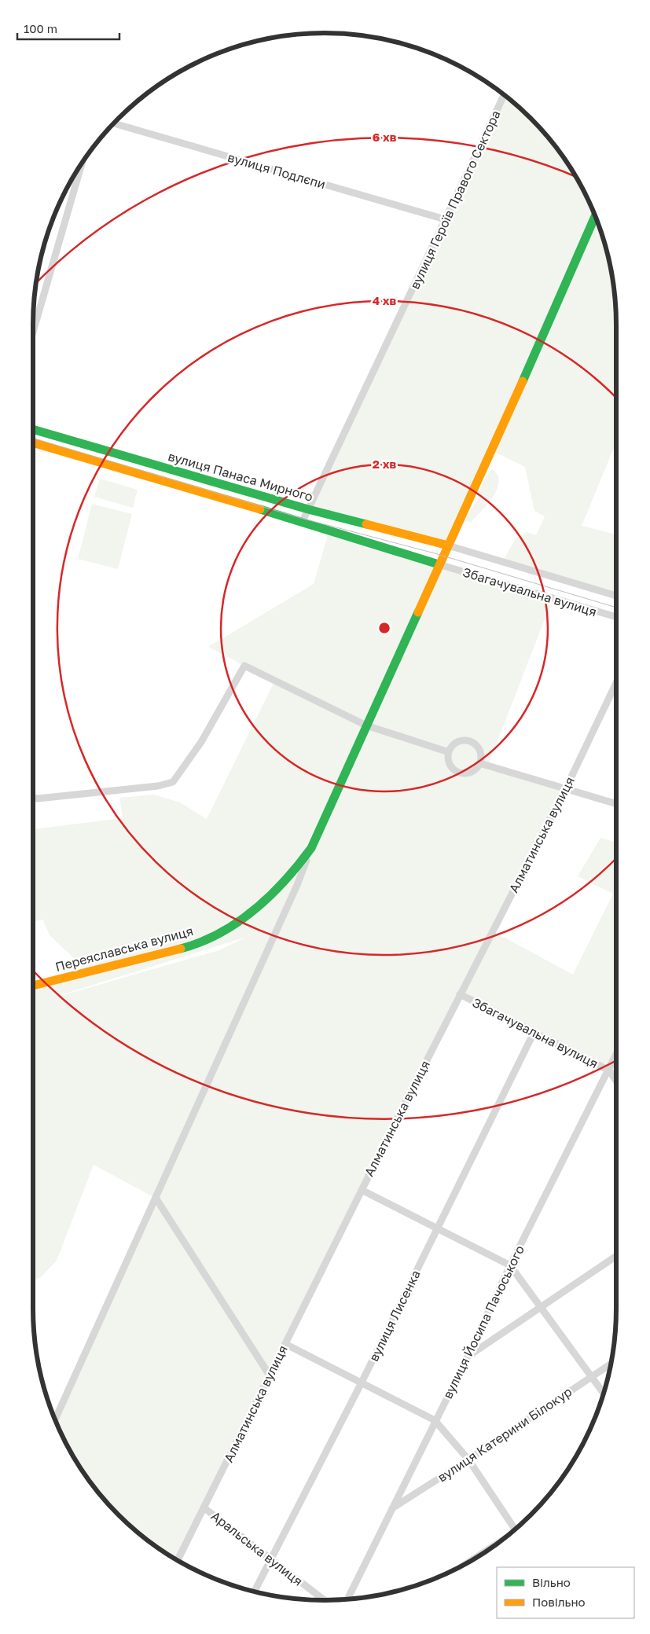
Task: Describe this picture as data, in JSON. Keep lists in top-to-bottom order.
{
  "streets": {
    "main road": ["вулиця Панаса Мирного", "Переяславська вулиця"],
    "street": [
      "вулиця Подлєпи",
      "вулиця Героїв Правого Сектора",
      "Збагачувальна вулиця",
      "Алматинська вулиця",
      "вулиця Лисенка",
      "вулиця Йосипа Пачоського",
      "вулиця Катерини Білокур",
      "Аральська вулиця"
    ]
  },
  "crossings": [
    ["вулиця Подлєпи", "вулиця Героїв Правого Сектора"],
    ["вулиця Героїв Правого Сектора", "вулиця Панаса Мирного"],
    ["вулиця Панаса Мирного", "Збагачувальна вулиця"],
    ["вулиця Панаса Мирного", "Переяславська вулиця"],
    ["Збагачувальна вулиця", "Алматинська вулиця"],
    ["Збагачувальна вулиця", "Переяславська вулиця"],
    ["Збагачувальна вулиця", "вулиця Лисенка"],
    ["Збагачувальна вулиця", "вулиця Йосипа Пачоського"],
    ["Алматинська вулиця", "Аральська вулиця"],
    ["вулиця Лисенка", "Аральська вулиця"],
    ["вулиця Йосипа Пачоського", "вулиця Катерини Білокур"]
  ],
  "legend": ["Вільно", "Повільно"],
  "scale_bar": "100 m",
  "rings": ["6 хв", "4 хв", "2 хв"]
}
